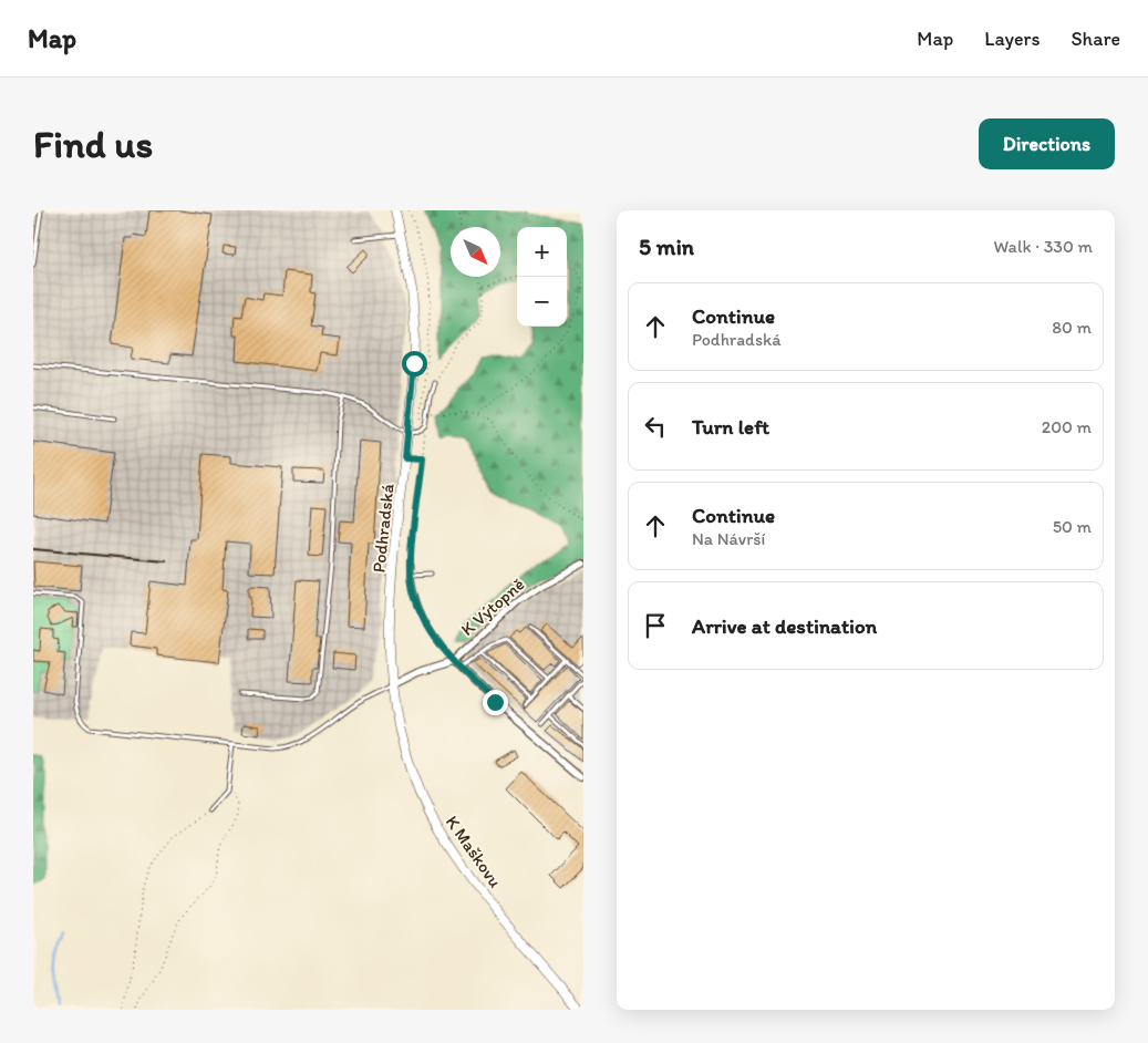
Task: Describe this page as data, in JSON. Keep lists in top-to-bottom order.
{
  "streets": {
    "main road": ["Podhradská", "K Maškovu"],
    "street": ["K Výtopně"]
  },
  "crossings": [
    ["Podhradská", "K Maškovu"]
  ],
  "north": "bottom right",
  "page": {
    "header": "Map",
    "nav": ["Map", "Layers", "Share"],
    "buttons": "Directions",
    "title": "Find us",
    "heading": ["5 min", "Walk · 330 m"],
    "map_buttons": ["+", "−"],
    "list": [
      ["Continue", "Podhradská", "80 m"],
      ["Turn left", "200 m"],
      ["Continue", "Na Návrší", "50 m"],
      "Arrive at destination"
    ]
  }
}
